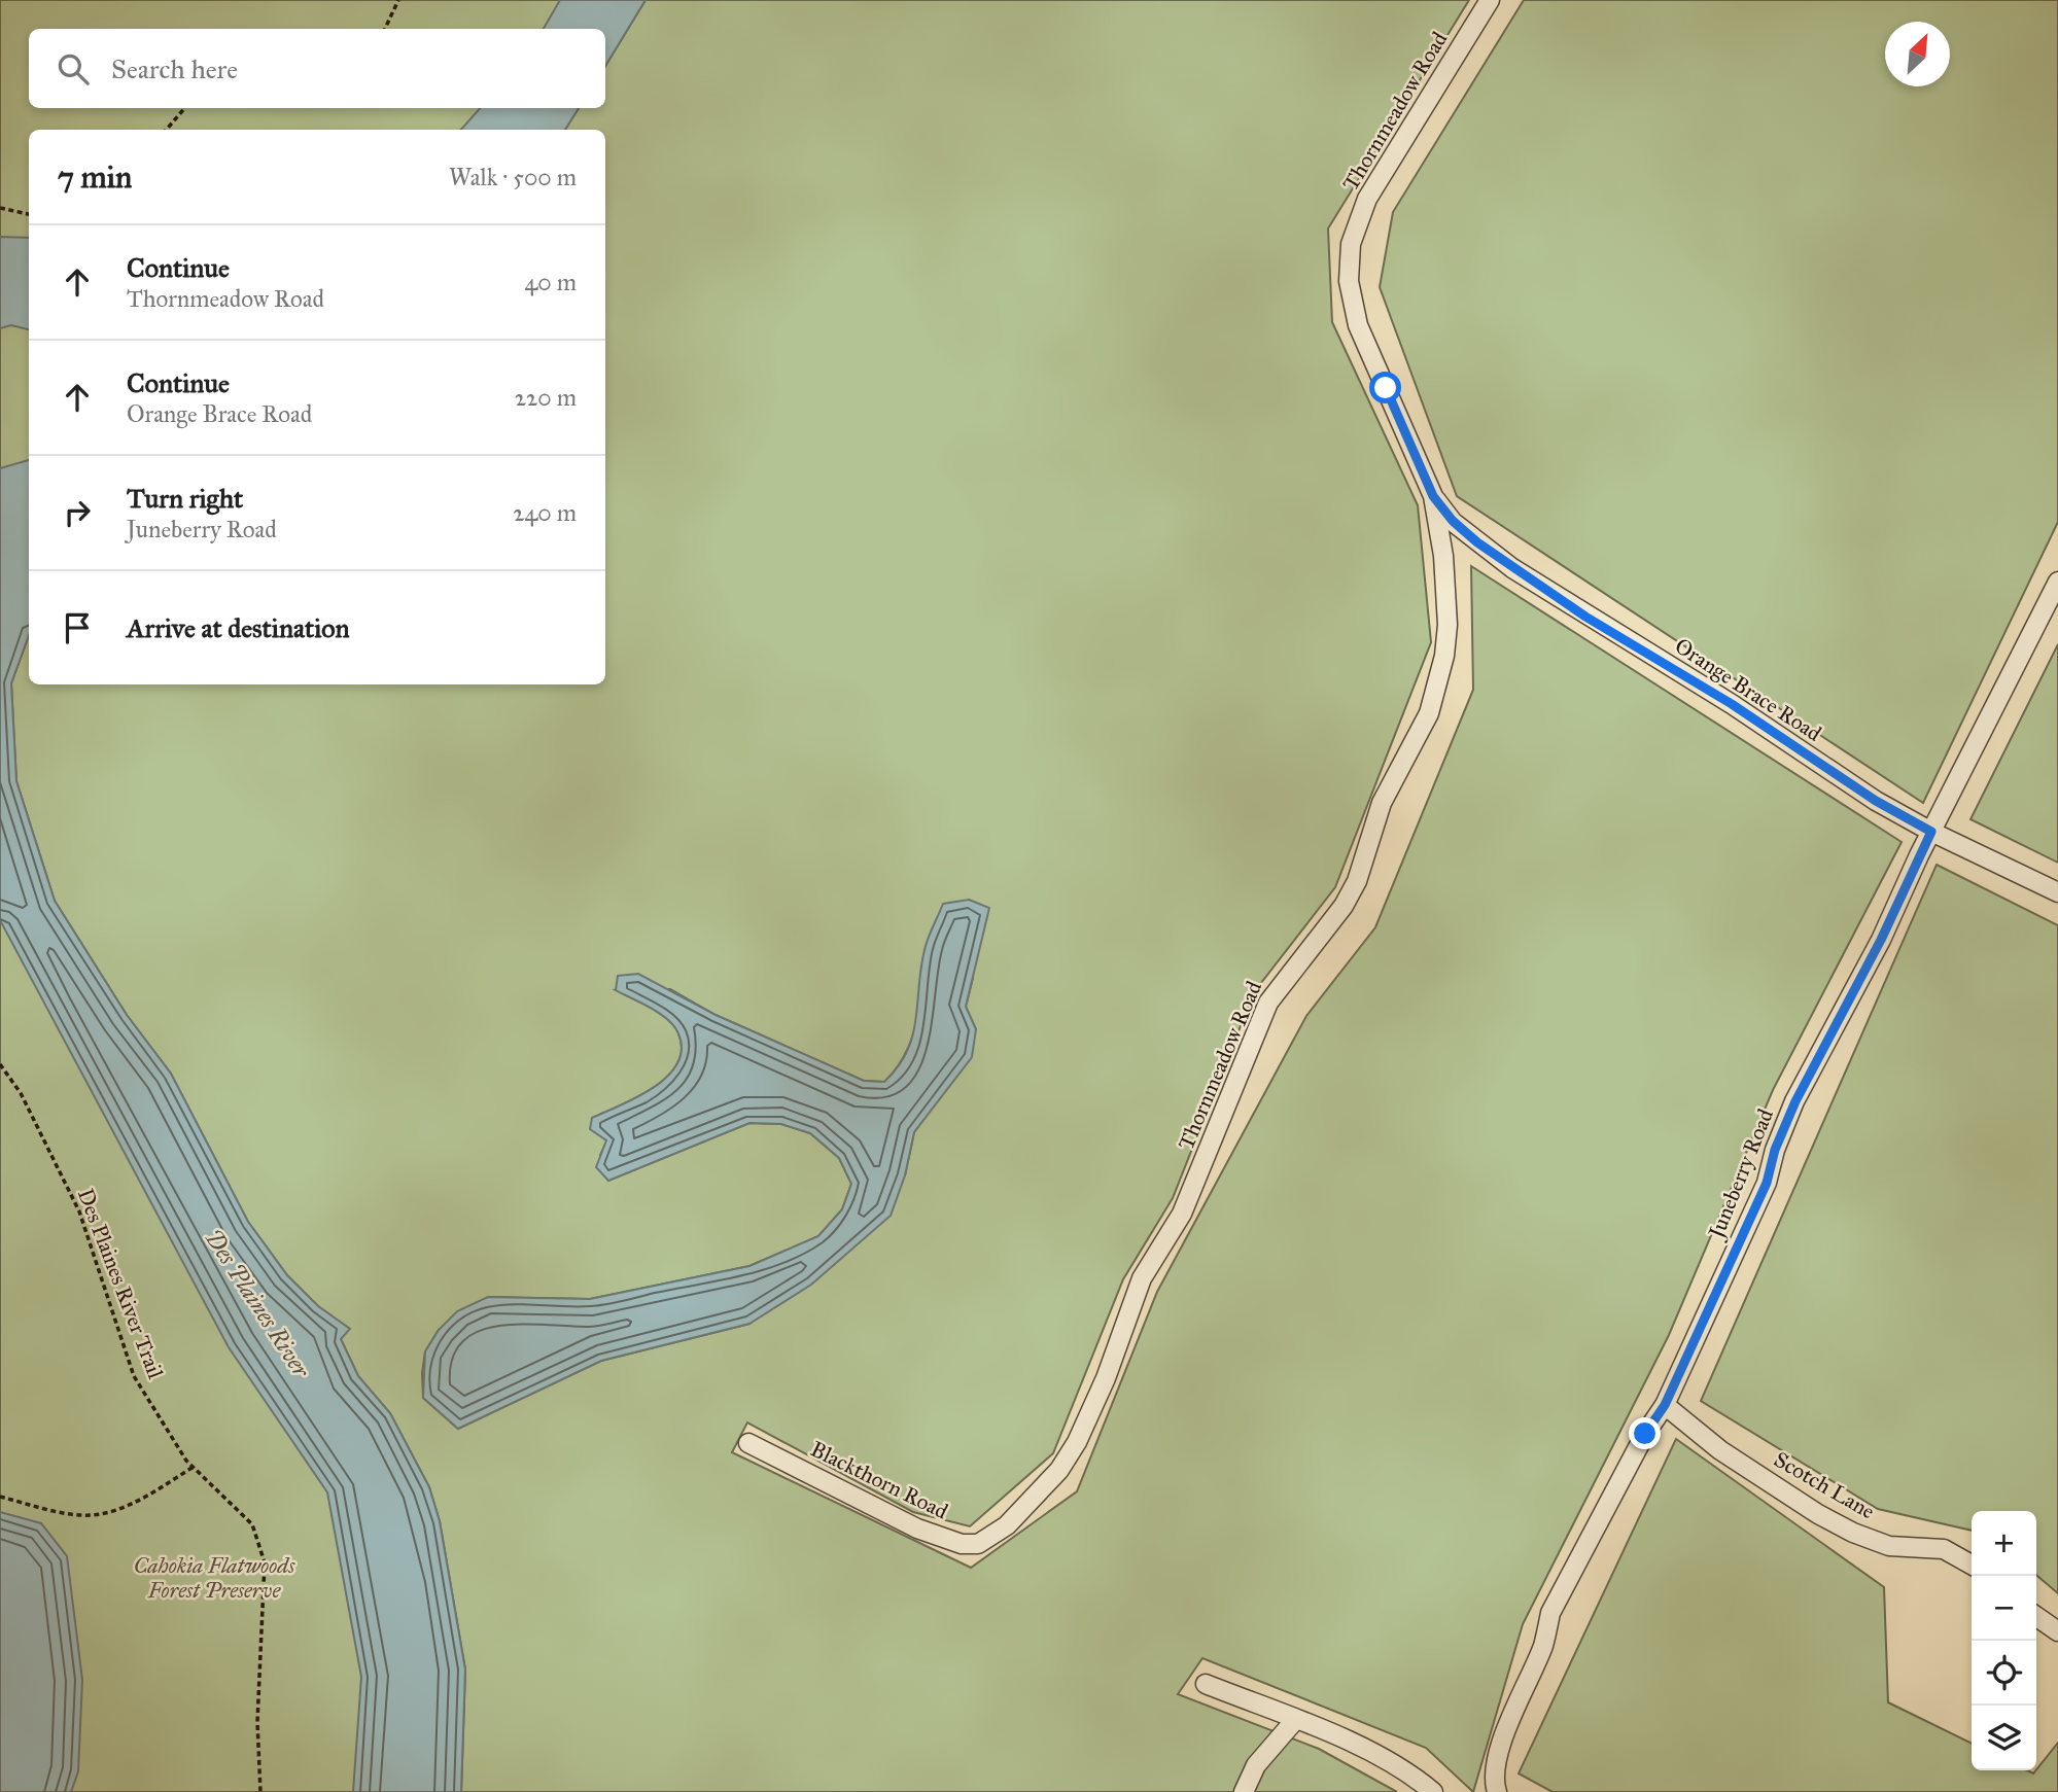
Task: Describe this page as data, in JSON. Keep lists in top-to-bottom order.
{
  "streets": {
    "street": [
      "Thornmeadow Road",
      "Orange Brace Road",
      "Juneberry Road",
      "Blackthorn Road",
      "Scotch Lane"
    ],
    "path": ["Des Plaines River Trail"]
  },
  "crossings": [
    ["Thornmeadow Road", "Orange Brace Road"],
    ["Thornmeadow Road", "Blackthorn Road"],
    ["Orange Brace Road", "Juneberry Road"],
    ["Juneberry Road", "Scotch Lane"]
  ],
  "water": ["Des Plaines River"],
  "parks": ["Cahokia Flatwoods Forest Preserve"],
  "north": "top right",
  "page": {
    "search": "Search here",
    "heading": ["7 min", "Walk · 500 m"],
    "list": [
      ["Continue", "Thornmeadow Road", "40 m"],
      ["Continue", "Orange Brace Road", "220 m"],
      ["Turn right", "Juneberry Road", "240 m"],
      "Arrive at destination"
    ],
    "map_buttons": ["+", "−"]
  }
}
